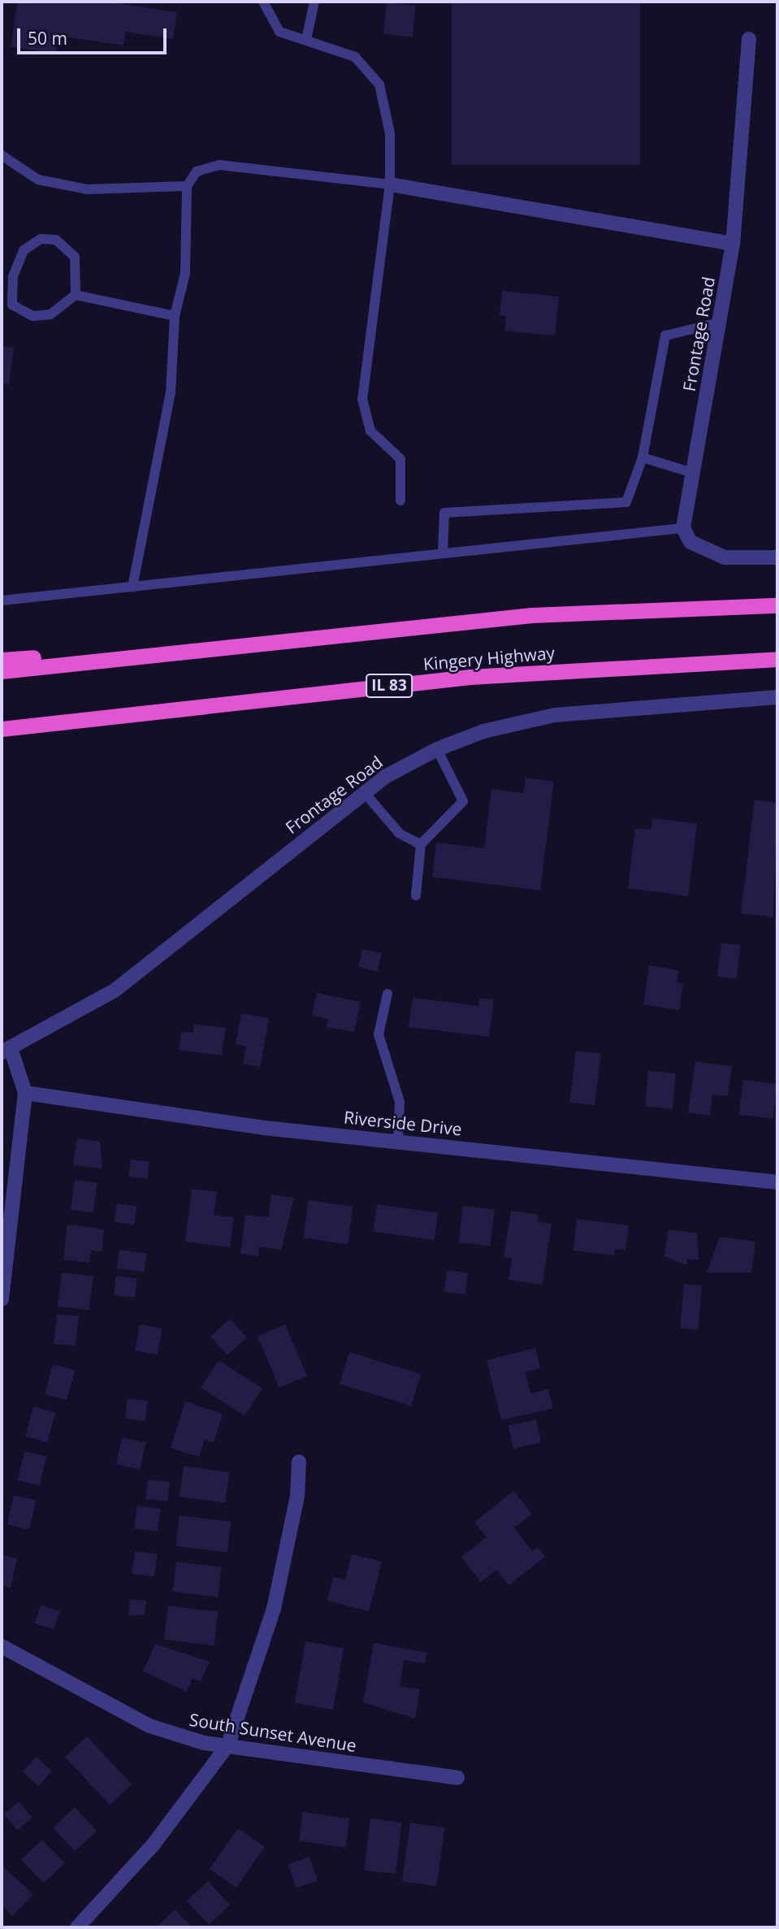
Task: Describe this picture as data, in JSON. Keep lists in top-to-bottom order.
{
  "streets": {
    "highway": ["Kingery Highway", "IL 83"],
    "street": ["Frontage Road", "Riverside Drive", "South Sunset Avenue"]
  },
  "scale_bar": "50 m"
}
